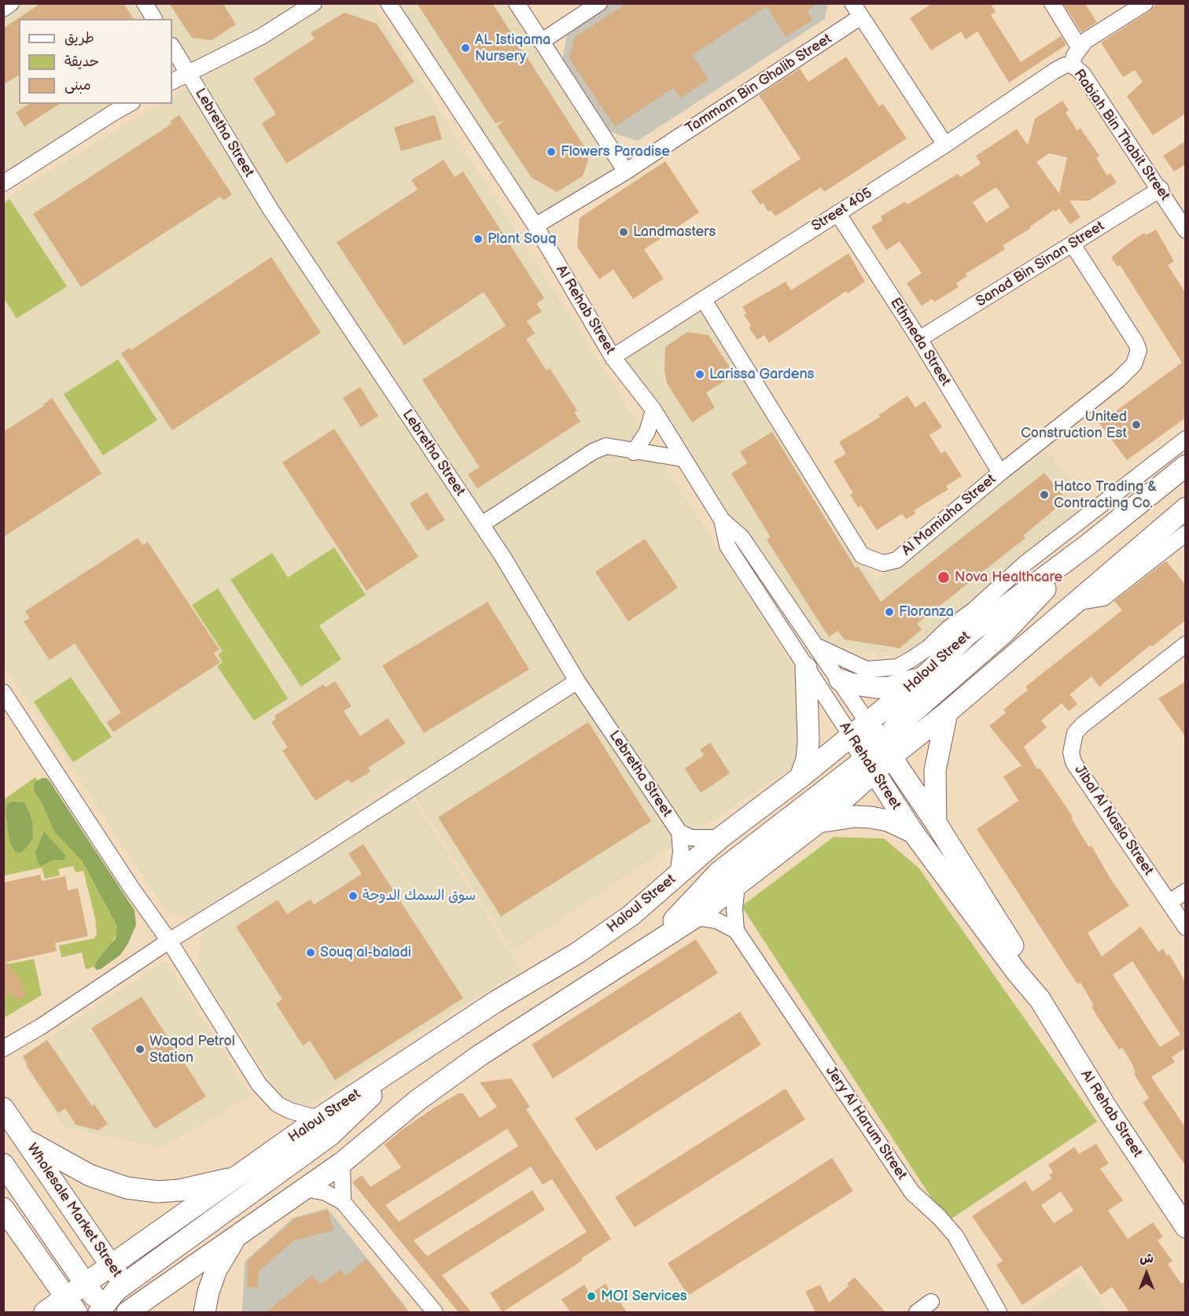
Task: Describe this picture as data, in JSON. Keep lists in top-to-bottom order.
{
  "streets": {
    "main road": ["Al Rehab Street", "Haloul Street", "Wholesale Market Street"],
    "street": [
      "Tammam Bin Ghalib Street",
      "Lebretha Street",
      "Rabiah Bin Thabit Street",
      "Street 405",
      "Sanad Bin Sinan Street",
      "Ethmeda Street",
      "Al Mamiaha Street",
      "Jibal Al Nasla Street",
      "Jery Al Harum Street"
    ]
  },
  "crossings": [
    ["Tammam Bin Ghalib Street", "Al Rehab Street"],
    ["Lebretha Street", "Haloul Street"],
    ["Rabiah Bin Thabit Street", "Street 405"],
    ["Rabiah Bin Thabit Street", "Sanad Bin Sinan Street"],
    ["Street 405", "Al Rehab Street"],
    ["Street 405", "Ethmeda Street"],
    ["Street 405", "Al Mamiaha Street"],
    ["Sanad Bin Sinan Street", "Ethmeda Street"],
    ["Sanad Bin Sinan Street", "Al Mamiaha Street"],
    ["Al Rehab Street", "Haloul Street"],
    ["Ethmeda Street", "Al Mamiaha Street"],
    ["Haloul Street", "Wholesale Market Street"]
  ],
  "places": [
    "AL Istiqama Nursery",
    "Flowers Paradise",
    "Landmasters",
    "Plant Souq",
    "Larissa Gardens",
    "United Construction Est",
    "Hatco Trading & Contracting Co.",
    "Nova Healthcare",
    "Floranza",
    "سوق السمك الدوحة",
    "Souq al-baladi",
    "Woqod Petrol Station",
    "MOI Services"
  ],
  "legend": ["طريق", "حديقة", "مبنى"],
  "north": "top"
}
